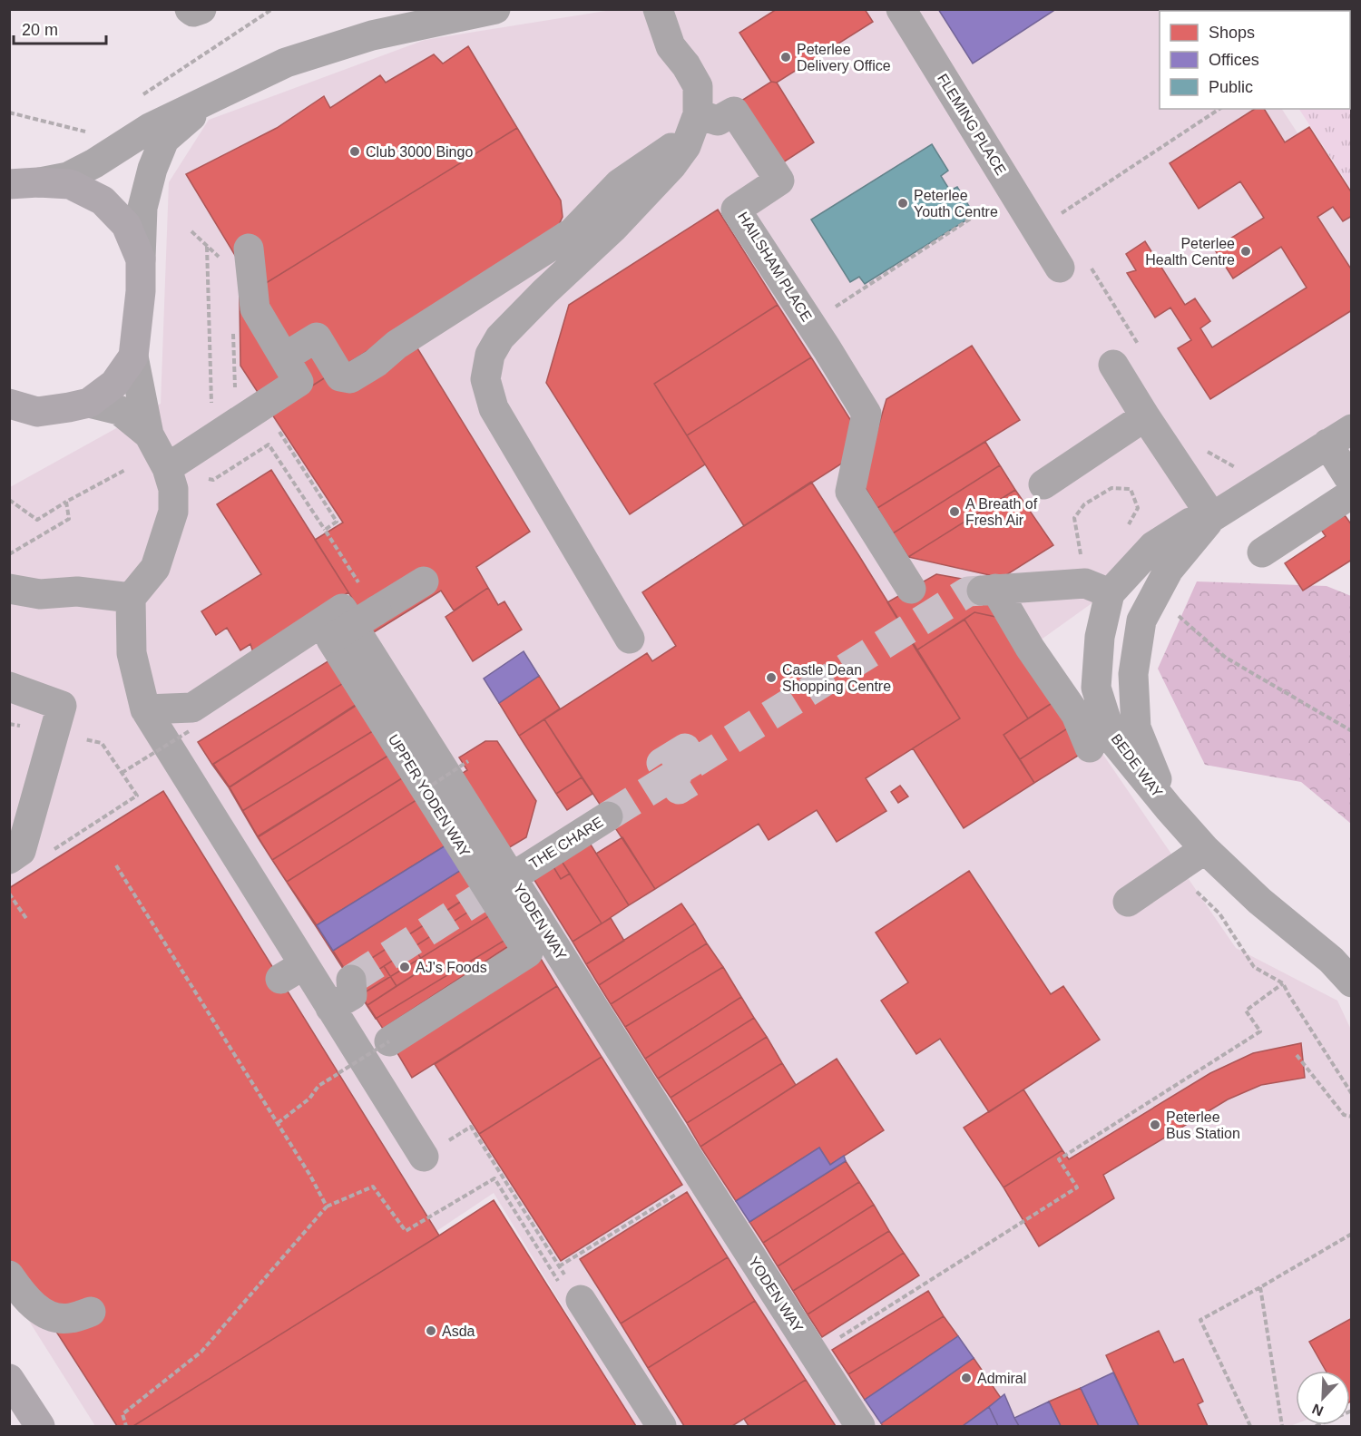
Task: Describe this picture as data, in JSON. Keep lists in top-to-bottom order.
{
  "streets": {
    "street": [
      "FLEMING PLACE",
      "HAILSHAM PLACE",
      "BEDE WAY",
      "UPPER YODEN WAY",
      "THE CHARE",
      "YODEN WAY"
    ]
  },
  "crossings": [
    ["THE CHARE", "YODEN WAY"]
  ],
  "places": [
    "Peterlee Delivery Office",
    "Club 3000 Bingo",
    "Peterlee Youth Centre",
    "Peterlee Health Centre",
    "A Breath of Fresh Air",
    "Castle Dean Shopping Centre",
    "AJ's Foods",
    "Peterlee Bus Station",
    "Asda",
    "Admiral"
  ],
  "legend": ["Shops", "Offices", "Public"],
  "scale_bar": "20 m",
  "north": "bottom left"
}
